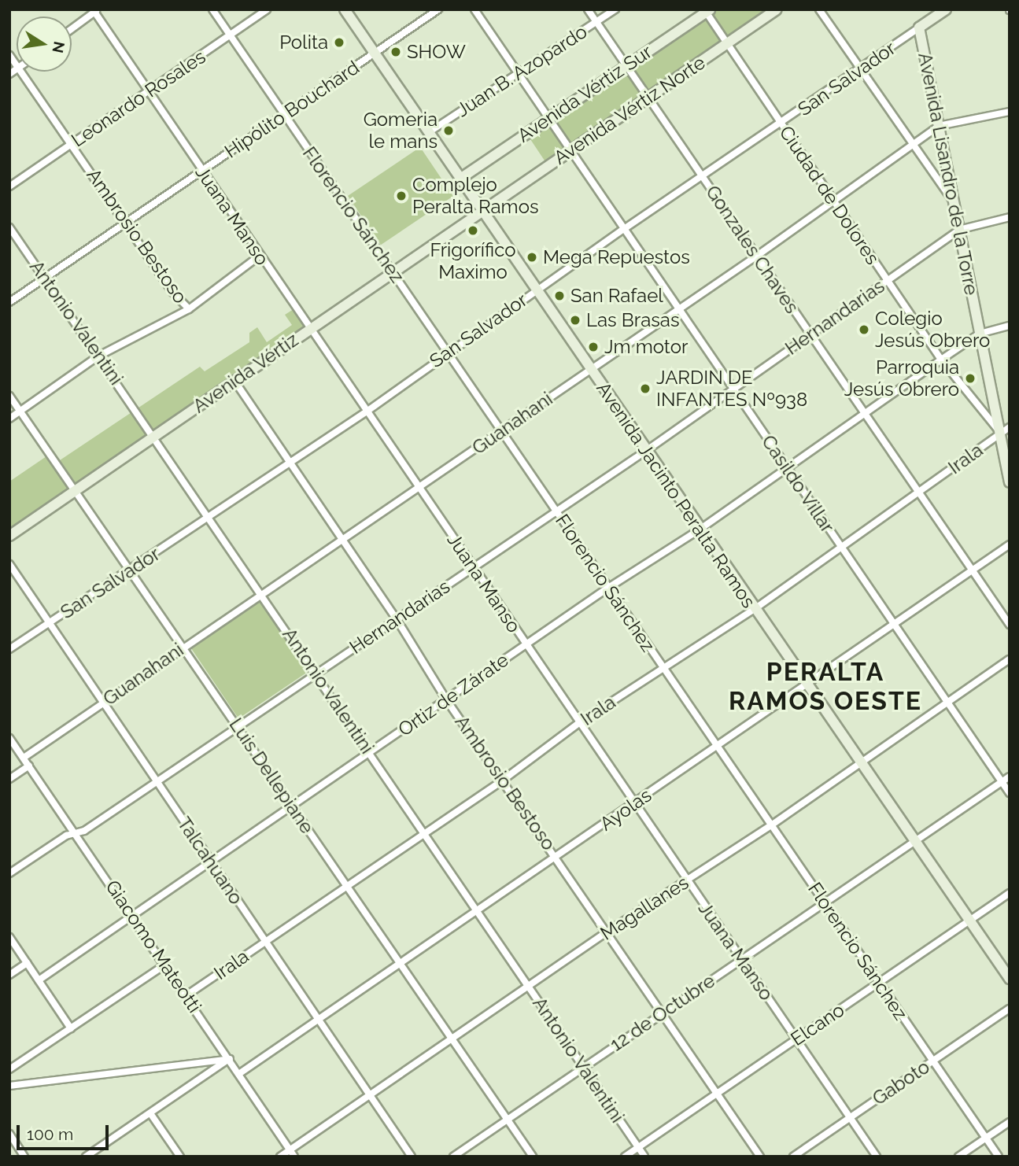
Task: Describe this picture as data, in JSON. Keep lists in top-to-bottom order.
{
  "streets": {
    "street": [
      "Juan B. Azopardo",
      "San Salvador",
      "Avenida Vértiz Sur",
      "Leonardo Rosales",
      "Hipólito Bouchard",
      "Avenida Vértiz Norte",
      "Avenida Lisandro de la Torre",
      "Ciudad de Dolores",
      "Florencio Sánchez",
      "Juana Manso",
      "Ambrosio Bestoso",
      "Gonzales Chaves",
      "Hernandarias",
      "Antonio Valentini",
      "Avenida Vértiz",
      "Guanahani",
      "Irala",
      "Casildo Villar",
      "Avenida Jacinto Peralta Ramos",
      "Ortiz de Zárate",
      "Luis Dellepiane",
      "Ayolas",
      "Talcahuano",
      "Magallanes",
      "Giacomo Mateotti",
      "12 de Octubre",
      "Elcano",
      "Gaboto"
    ]
  },
  "crossings": [
    ["Juan B. Azopardo", "Gonzales Chaves"],
    ["Juan B. Azopardo", "Casildo Villar"],
    ["Juan B. Azopardo", "Avenida Jacinto Peralta Ramos"],
    ["San Salvador", "Avenida Lisandro de la Torre"],
    ["San Salvador", "Ciudad de Dolores"],
    ["San Salvador", "Florencio Sánchez"],
    ["San Salvador", "Juana Manso"],
    ["San Salvador", "Ambrosio Bestoso"],
    ["San Salvador", "Gonzales Chaves"],
    ["San Salvador", "Antonio Valentini"],
    ["San Salvador", "Casildo Villar"],
    ["San Salvador", "Avenida Jacinto Peralta Ramos"],
    ["San Salvador", "Luis Dellepiane"],
    ["San Salvador", "Talcahuano"],
    ["Avenida Vértiz Sur", "Ciudad de Dolores"],
    ["Avenida Vértiz Sur", "Gonzales Chaves"],
    ["Avenida Vértiz Sur", "Casildo Villar"],
    ["Avenida Vértiz Sur", "Avenida Jacinto Peralta Ramos"],
    ["Leonardo Rosales", "Florencio Sánchez"],
    ["Leonardo Rosales", "Juana Manso"],
    ["Leonardo Rosales", "Ambrosio Bestoso"],
    ["Hipólito Bouchard", "Florencio Sánchez"],
    ["Hipólito Bouchard", "Juana Manso"],
    ["Hipólito Bouchard", "Ambrosio Bestoso"],
    ["Hipólito Bouchard", "Antonio Valentini"],
    ["Hipólito Bouchard", "Avenida Jacinto Peralta Ramos"],
    ["Avenida Vértiz Norte", "Ciudad de Dolores"],
    ["Avenida Vértiz Norte", "Gonzales Chaves"],
    ["Avenida Vértiz Norte", "Avenida Vértiz"],
    ["Avenida Vértiz Norte", "Casildo Villar"],
    ["Avenida Vértiz Norte", "Avenida Jacinto Peralta Ramos"],
    ["Avenida Lisandro de la Torre", "Ciudad de Dolores"],
    ["Avenida Lisandro de la Torre", "Hernandarias"],
    ["Avenida Lisandro de la Torre", "Guanahani"],
    ["Avenida Lisandro de la Torre", "Irala"],
    ["Avenida Lisandro de la Torre", "Ortiz de Zárate"],
    ["Ciudad de Dolores", "Hernandarias"],
    ["Ciudad de Dolores", "Guanahani"],
    ["Ciudad de Dolores", "Irala"],
    ["Ciudad de Dolores", "Ortiz de Zárate"],
    ["Florencio Sánchez", "Hernandarias"],
    ["Florencio Sánchez", "Avenida Vértiz"],
    ["Florencio Sánchez", "Guanahani"],
    ["Florencio Sánchez", "Irala"],
    ["Florencio Sánchez", "Ortiz de Zárate"],
    ["Florencio Sánchez", "Ayolas"],
    ["Florencio Sánchez", "Magallanes"],
    ["Florencio Sánchez", "12 de Octubre"],
    ["Florencio Sánchez", "Elcano"],
    ["Florencio Sánchez", "Gaboto"],
    ["Juana Manso", "Hernandarias"],
    ["Juana Manso", "Avenida Vértiz"],
    ["Juana Manso", "Guanahani"],
    ["Juana Manso", "Irala"],
    ["Juana Manso", "Ortiz de Zárate"],
    ["Juana Manso", "Ayolas"],
    ["Juana Manso", "Magallanes"],
    ["Juana Manso", "12 de Octubre"],
    ["Juana Manso", "Elcano"],
    ["Juana Manso", "Gaboto"],
    ["Ambrosio Bestoso", "Hernandarias"],
    ["Ambrosio Bestoso", "Avenida Vértiz"],
    ["Ambrosio Bestoso", "Guanahani"],
    ["Ambrosio Bestoso", "Irala"],
    ["Ambrosio Bestoso", "Ortiz de Zárate"],
    ["Ambrosio Bestoso", "Ayolas"],
    ["Ambrosio Bestoso", "Magallanes"],
    ["Ambrosio Bestoso", "12 de Octubre"],
    ["Ambrosio Bestoso", "Elcano"],
    ["Gonzales Chaves", "Hernandarias"],
    ["Gonzales Chaves", "Guanahani"],
    ["Gonzales Chaves", "Irala"],
    ["Gonzales Chaves", "Ortiz de Zárate"],
    ["Gonzales Chaves", "Ayolas"],
    ["Hernandarias", "Antonio Valentini"],
    ["Hernandarias", "Casildo Villar"],
    ["Hernandarias", "Avenida Jacinto Peralta Ramos"],
    ["Hernandarias", "Luis Dellepiane"],
    ["Hernandarias", "Talcahuano"],
    ["Hernandarias", "Giacomo Mateotti"],
    ["Antonio Valentini", "Avenida Vértiz"],
    ["Antonio Valentini", "Guanahani"],
    ["Antonio Valentini", "Irala"],
    ["Antonio Valentini", "Ortiz de Zárate"],
    ["Antonio Valentini", "Ayolas"],
    ["Antonio Valentini", "Magallanes"],
    ["Antonio Valentini", "12 de Octubre"],
    ["Antonio Valentini", "Elcano"],
    ["Avenida Vértiz", "Avenida Jacinto Peralta Ramos"],
    ["Avenida Vértiz", "Luis Dellepiane"],
    ["Guanahani", "Casildo Villar"],
    ["Guanahani", "Avenida Jacinto Peralta Ramos"],
    ["Guanahani", "Luis Dellepiane"],
    ["Guanahani", "Talcahuano"],
    ["Guanahani", "Giacomo Mateotti"],
    ["Irala", "Casildo Villar"],
    ["Irala", "Avenida Jacinto Peralta Ramos"],
    ["Irala", "Luis Dellepiane"],
    ["Irala", "Talcahuano"],
    ["Irala", "Giacomo Mateotti"],
    ["Casildo Villar", "Ortiz de Zárate"],
    ["Casildo Villar", "Ayolas"],
    ["Casildo Villar", "Magallanes"],
    ["Casildo Villar", "12 de Octubre"],
    ["Avenida Jacinto Peralta Ramos", "Ortiz de Zárate"],
    ["Avenida Jacinto Peralta Ramos", "Ayolas"],
    ["Avenida Jacinto Peralta Ramos", "Magallanes"],
    ["Avenida Jacinto Peralta Ramos", "12 de Octubre"],
    ["Avenida Jacinto Peralta Ramos", "Elcano"],
    ["Ortiz de Zárate", "Luis Dellepiane"],
    ["Ortiz de Zárate", "Talcahuano"],
    ["Ortiz de Zárate", "Giacomo Mateotti"],
    ["Luis Dellepiane", "Ayolas"],
    ["Luis Dellepiane", "Magallanes"],
    ["Luis Dellepiane", "12 de Octubre"],
    ["Ayolas", "Talcahuano"],
    ["Ayolas", "Giacomo Mateotti"],
    ["Talcahuano", "Magallanes"],
    ["Magallanes", "Giacomo Mateotti"]
  ],
  "districts": ["PERALTA RAMOS OESTE"],
  "places": [
    "Polita",
    "SHOW",
    "Gomeria le mans",
    "Complejo Peralta Ramos",
    "Frigorífico Maximo",
    "Mega Repuestos",
    "San Rafael",
    "Las Brasas",
    "Colegio Jesús Obrero",
    "Jm motor",
    "Parroquia Jesús Obrero",
    "JARDIN DE INFANTES Nº938"
  ],
  "scale_bar": "100 m",
  "north": "right"
}
